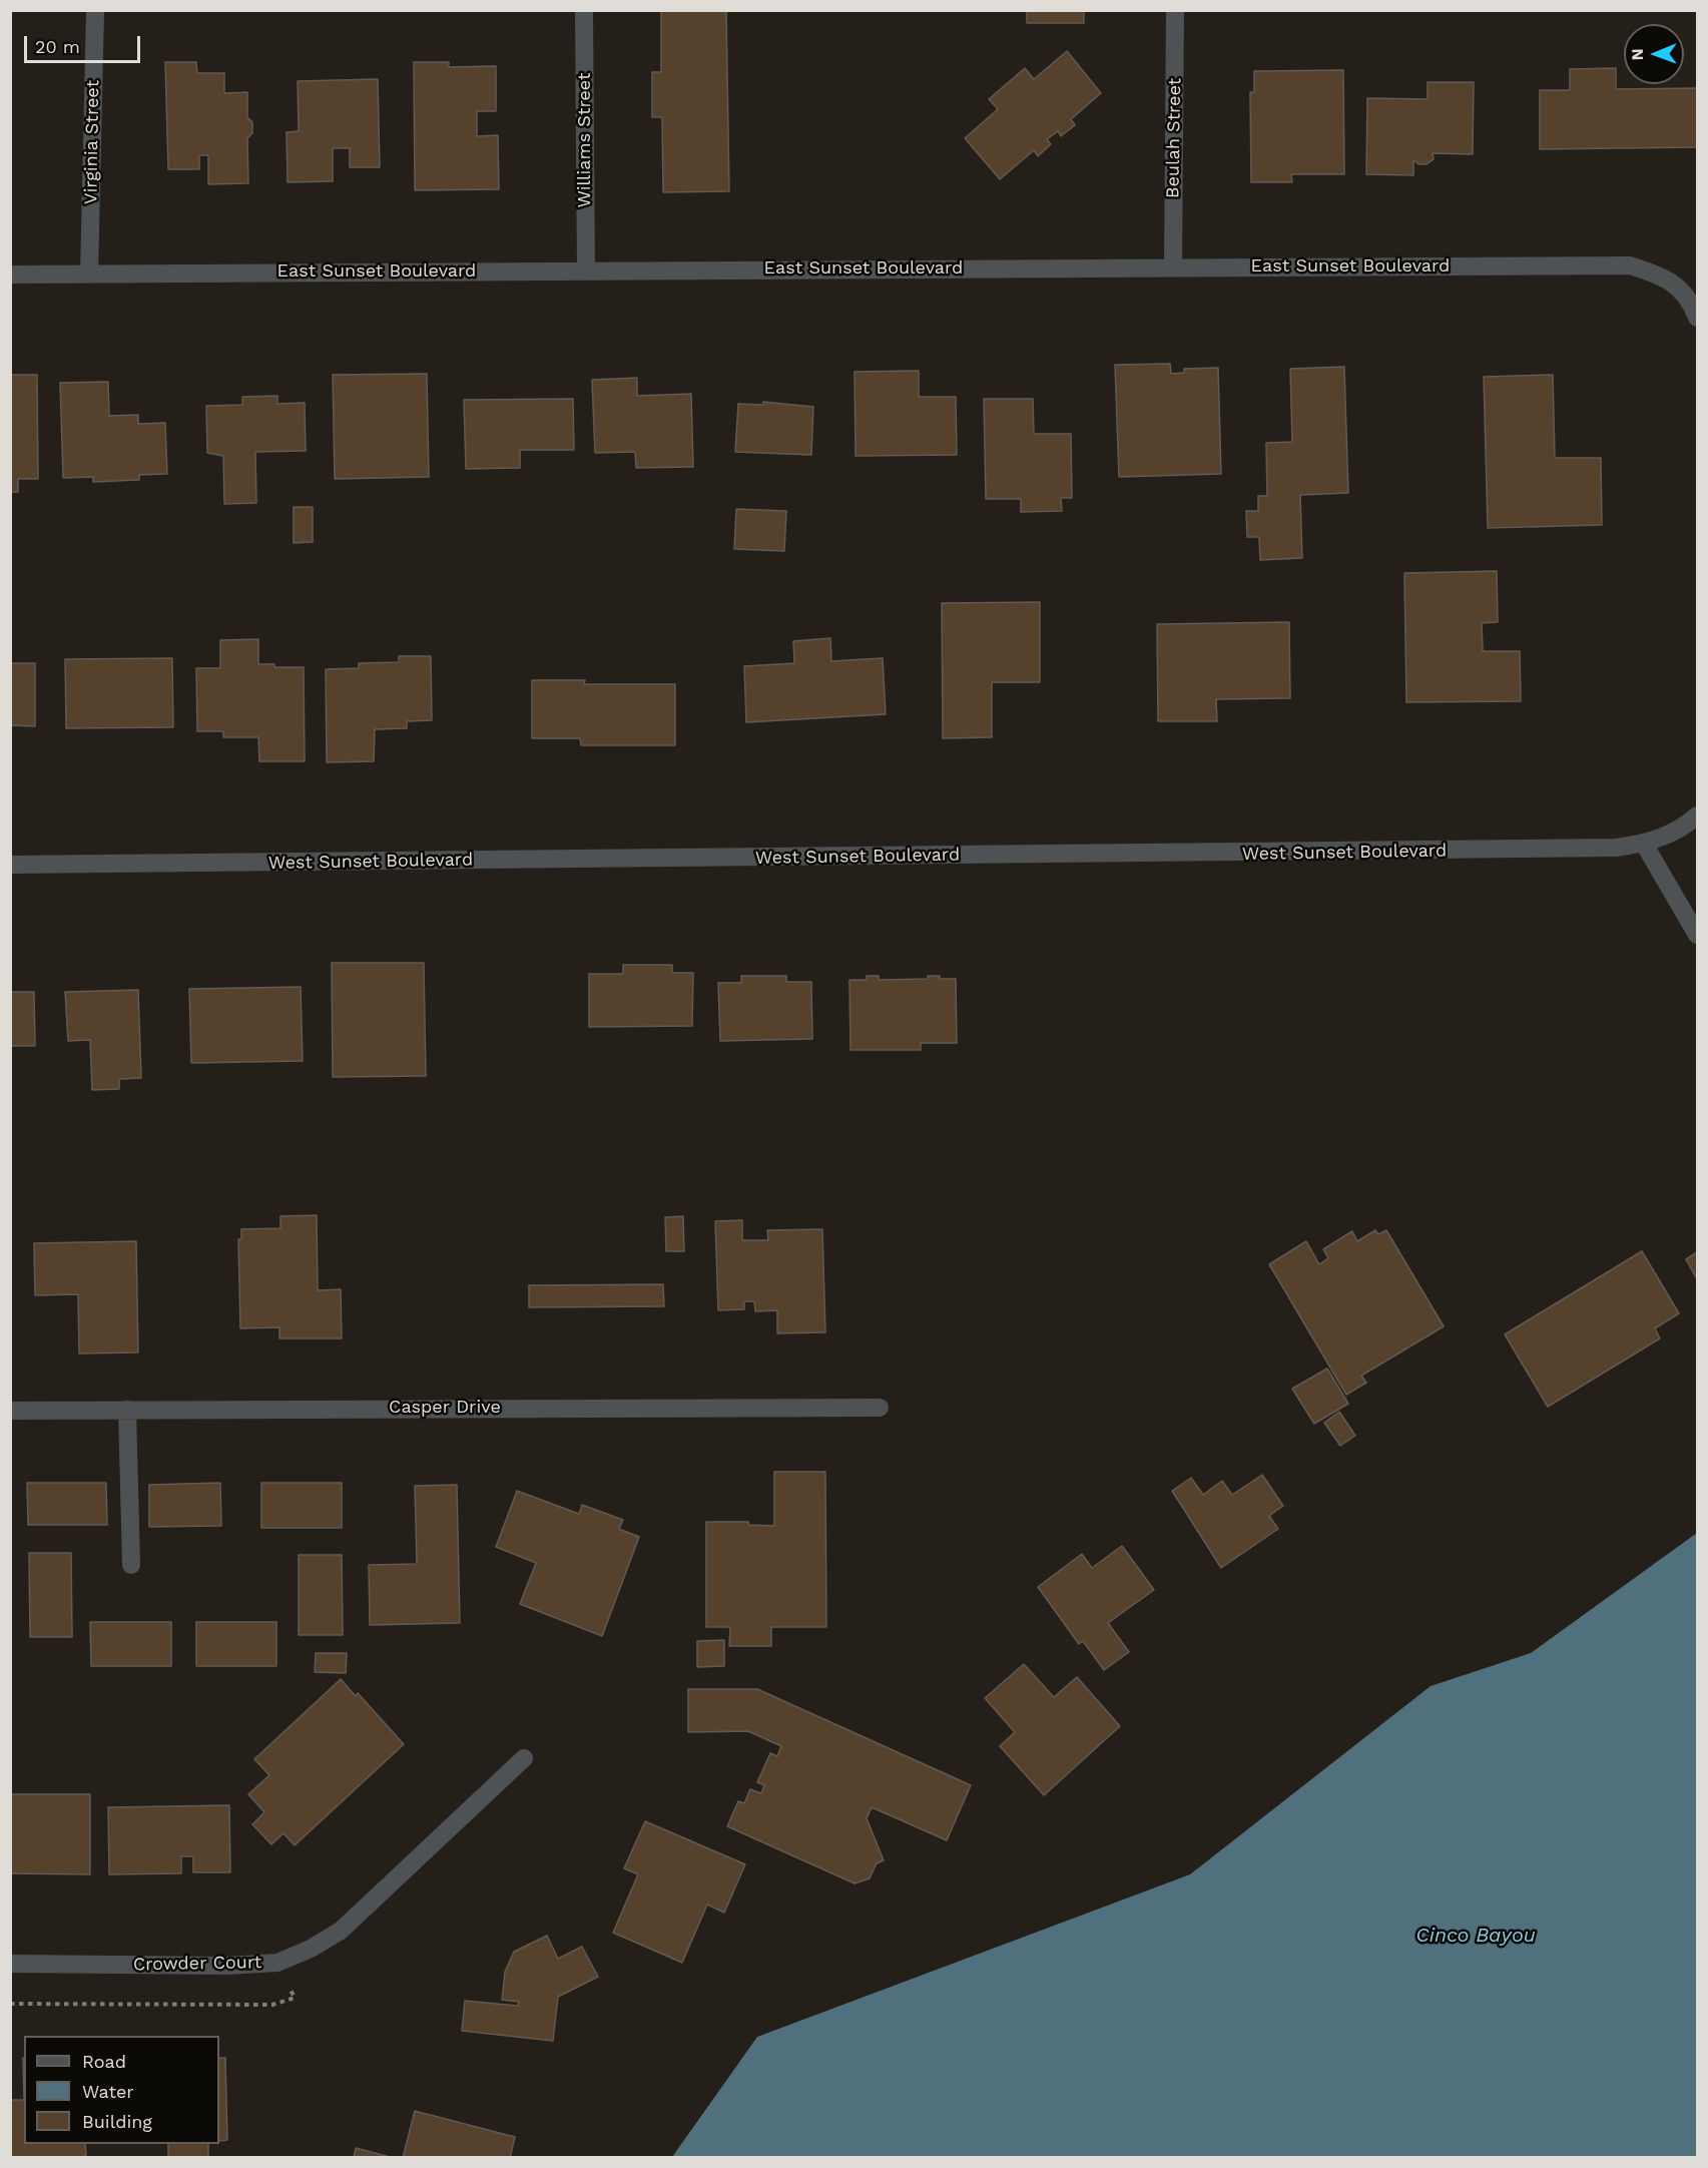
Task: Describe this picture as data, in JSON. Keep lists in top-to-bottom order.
{
  "streets": {
    "street": [
      "Beulah Street",
      "Williams Street",
      "Virginia Street",
      "East Sunset Boulevard",
      "West Sunset Boulevard",
      "Casper Drive",
      "Crowder Court"
    ]
  },
  "crossings": [
    ["Beulah Street", "East Sunset Boulevard"],
    ["Williams Street", "East Sunset Boulevard"],
    ["Virginia Street", "East Sunset Boulevard"]
  ],
  "water": ["Cinco Bayou"],
  "legend": ["Road", "Water", "Building"],
  "scale_bar": "20 m",
  "north": "left"
}
